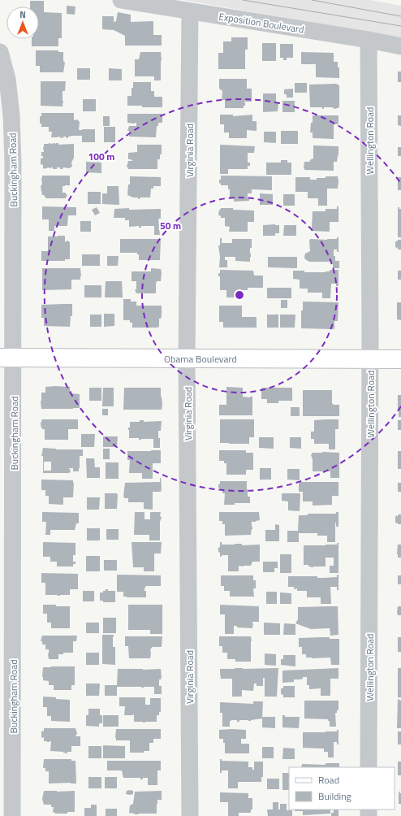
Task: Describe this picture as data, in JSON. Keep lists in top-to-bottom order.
{
  "streets": {
    "main road": ["Obama Boulevard"],
    "street": [
      "Exposition Boulevard",
      "Wellington Road",
      "Virginia Road",
      "Buckingham Road"
    ]
  },
  "crossings": [
    ["Exposition Boulevard", "Wellington Road"],
    ["Exposition Boulevard", "Virginia Road"],
    ["Wellington Road", "Obama Boulevard"],
    ["Virginia Road", "Obama Boulevard"],
    ["Buckingham Road", "Obama Boulevard"]
  ],
  "legend": ["Road", "Building"],
  "north": "top",
  "rings": ["100 m", "50 m"]
}
